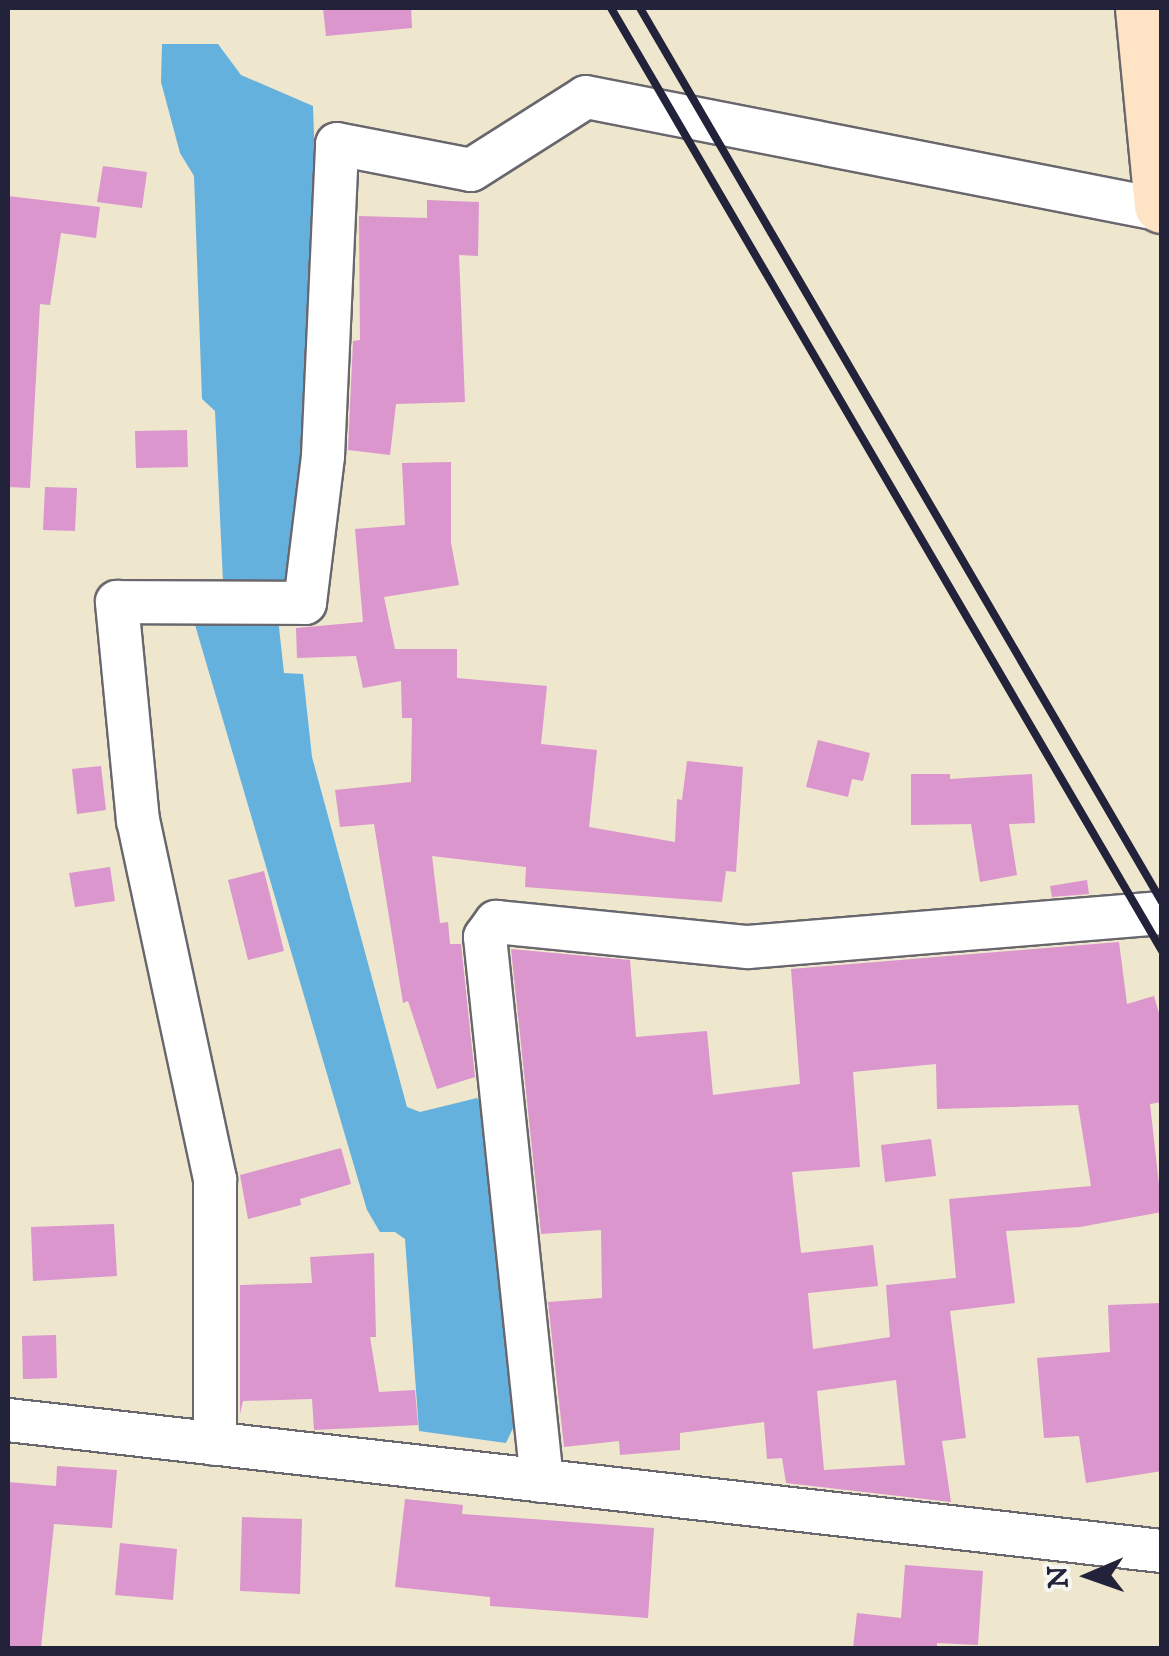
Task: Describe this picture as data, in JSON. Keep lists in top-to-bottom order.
{
  "north": "left"
}
